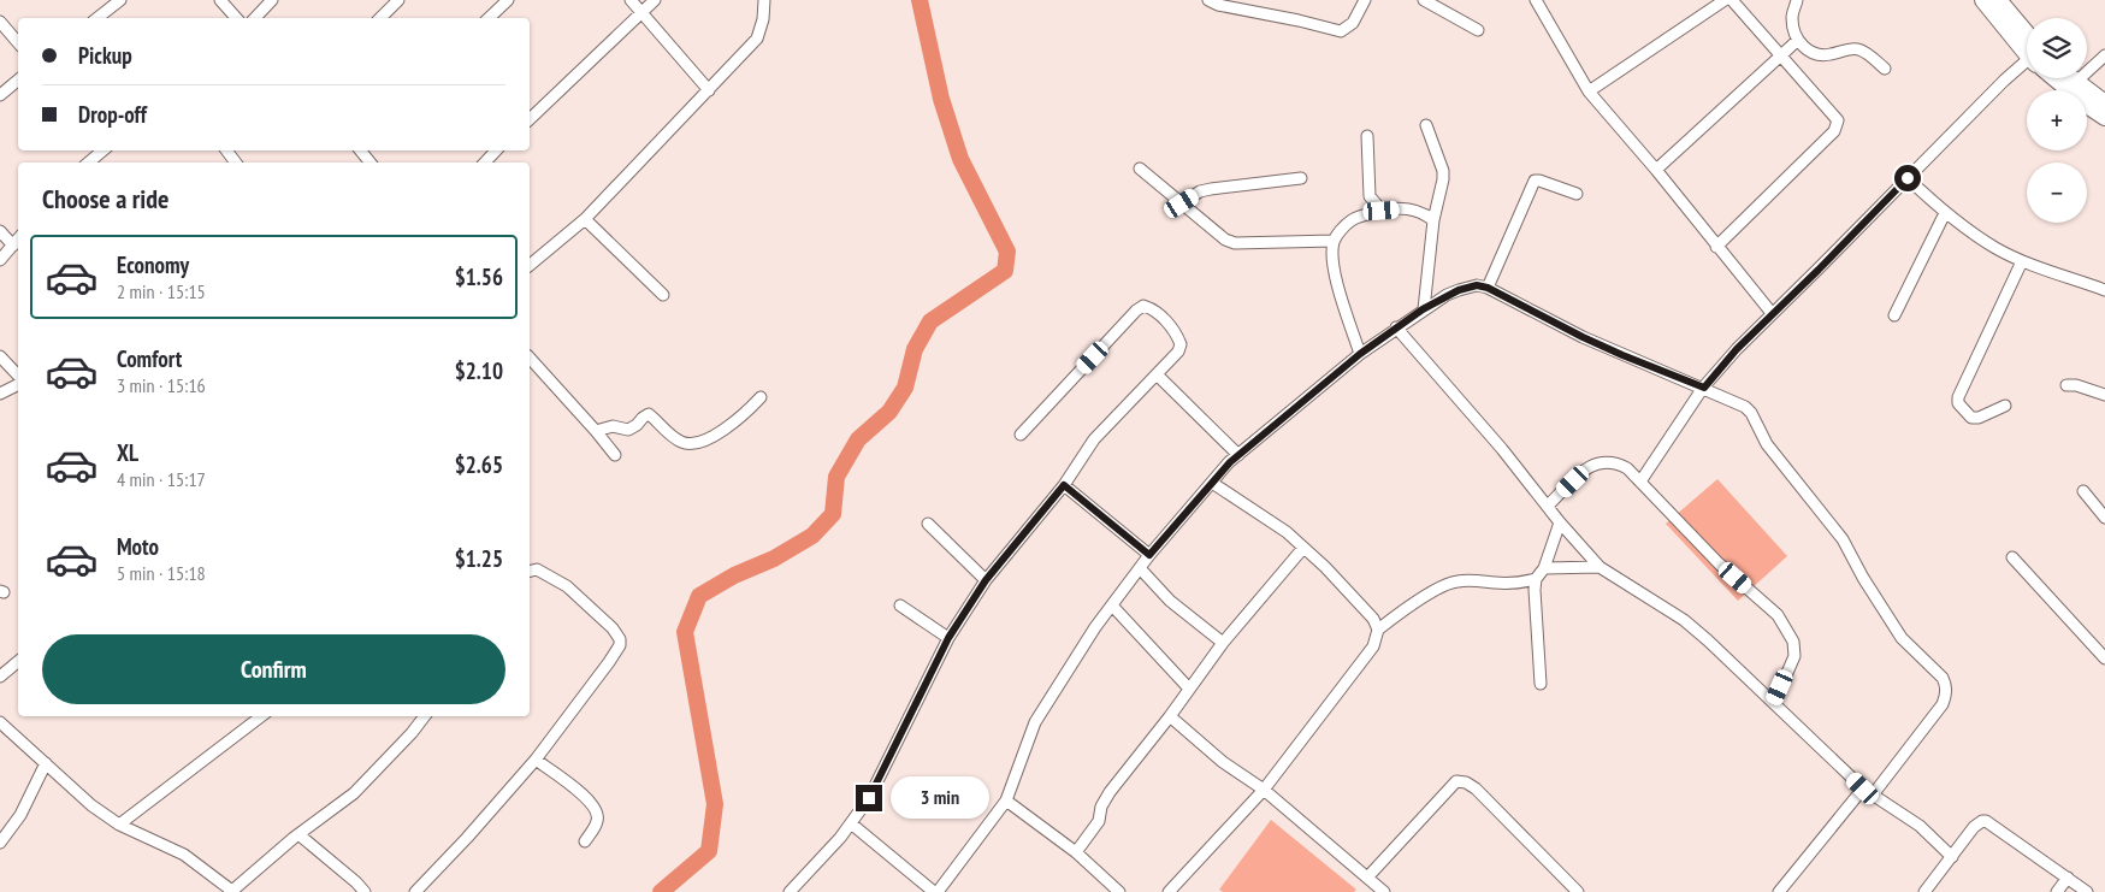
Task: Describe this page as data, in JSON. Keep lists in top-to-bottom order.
{
  "page": {
    "map_buttons": ["+", "−"],
    "banner": ["Pickup", "Drop-off"],
    "heading": "Choose a ride",
    "list": [
      {
        "name": "Economy",
        "note": "2 min · 15:15",
        "value": "$1.56"
      },
      {
        "name": "Comfort",
        "note": "3 min · 15:16",
        "value": "$2.10"
      },
      {
        "name": "XL",
        "note": "4 min · 15:17",
        "value": "$2.65"
      },
      {
        "name": "Moto",
        "note": "5 min · 15:18",
        "value": "$1.25"
      }
    ],
    "buttons": "Confirm",
    "bubble": "3 min"
  }
}
